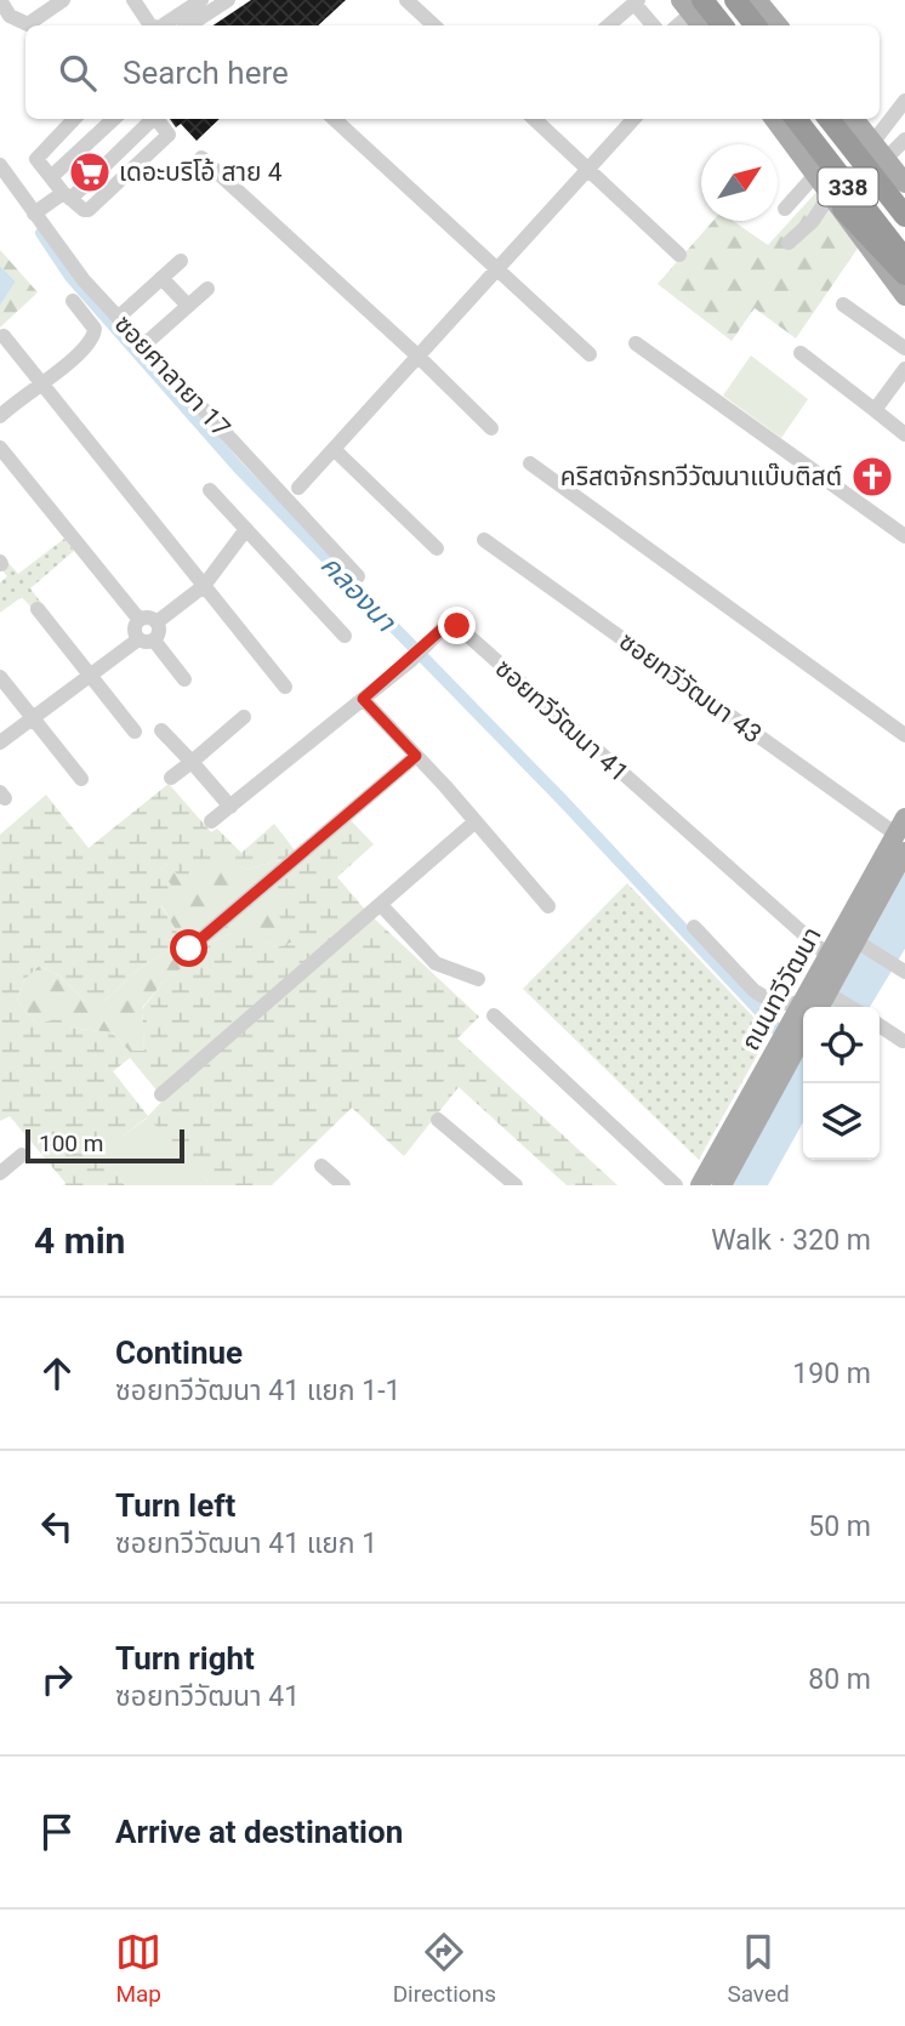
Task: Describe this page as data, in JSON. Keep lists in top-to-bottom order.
{
  "streets": {
    "highway": ["338"],
    "main road": ["ถนนทวีวัฒนา"],
    "street": ["ซอยศาลายา 17", "ซอยทวีวัฒนา 43", "ซอยทวีวัฒนา 41"]
  },
  "crossings": [
    ["ซอยทวีวัฒนา 43", "ถนนทวีวัฒนา"],
    ["ซอยทวีวัฒนา 41", "ถนนทวีวัฒนา"]
  ],
  "water": ["คลองนา"],
  "places": {
    "supermarket": ["เดอะบริโอ้ สาย 4"],
    "church": ["คริสตจักรทวีวัฒนาแบ๊บติสต์"]
  },
  "scale_bar": "100 m",
  "north": "top right",
  "page": {
    "search": "Search here",
    "scale": "100 m",
    "heading": ["4 min", "Walk · 320 m"],
    "list": [
      ["Continue", "ซอยทวีวัฒนา 41 แยก 1-1", "190 m"],
      ["Turn left", "ซอยทวีวัฒนา 41 แยก 1", "50 m"],
      ["Turn right", "ซอยทวีวัฒนา 41", "80 m"],
      "Arrive at destination"
    ],
    "nav": ["Map", "Directions", "Saved"]
  }
}
